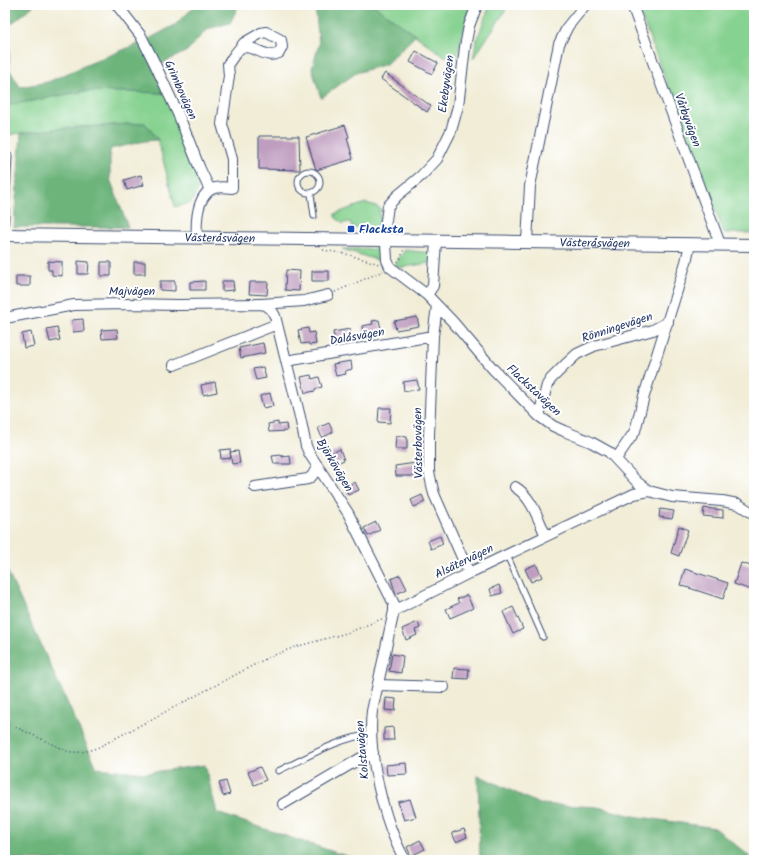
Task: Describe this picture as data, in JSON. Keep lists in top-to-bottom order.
{
  "streets": {
    "street": [
      "Ekebyvägen",
      "Grimbovägen",
      "Vårbyvägen",
      "Västeråsvägen",
      "Majvägen",
      "Rönningevägen",
      "Dalåsvägen",
      "Flackstavägen",
      "Västerbovägen",
      "Björkövägen",
      "Alsätervägen",
      "Kolstavägen"
    ]
  },
  "crossings": [
    ["Ekebyvägen", "Västeråsvägen"],
    ["Vårbyvägen", "Västeråsvägen"],
    ["Västeråsvägen", "Rönningevägen"],
    ["Rönningevägen", "Flackstavägen"],
    ["Dalåsvägen", "Västerbovägen"],
    ["Dalåsvägen", "Björkövägen"],
    ["Flackstavägen", "Västerbovägen"],
    ["Flackstavägen", "Alsätervägen"],
    ["Västerbovägen", "Alsätervägen"],
    ["Björkövägen", "Alsätervägen"],
    ["Björkövägen", "Kolstavägen"],
    ["Alsätervägen", "Kolstavägen"]
  ],
  "places": {
    "transit": ["Flacksta"]
  }
}
